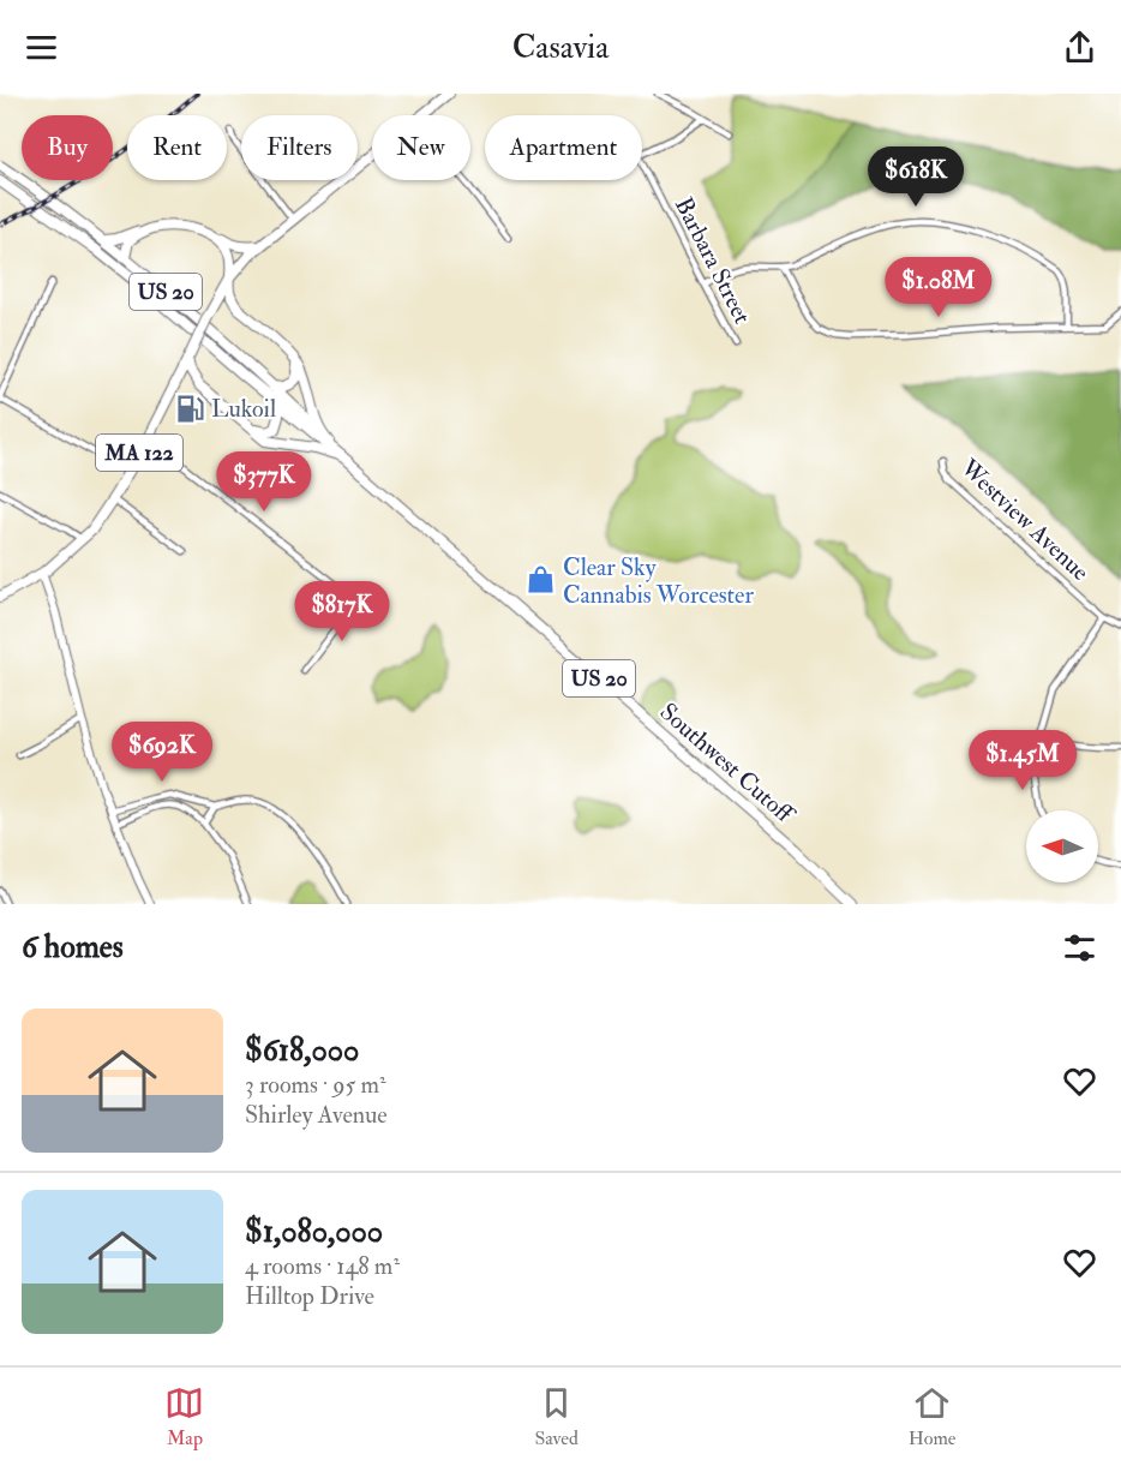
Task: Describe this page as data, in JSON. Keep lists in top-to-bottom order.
{
  "streets": {
    "highway": ["US 20", "MA 122", "Southwest Cutoff"],
    "street": ["Barbara Street", "Westview Avenue"]
  },
  "places": {
    "fuel station": ["Lukoil"],
    "shop": ["Clear Sky Cannabis Worcester"]
  },
  "north": "left",
  "page": {
    "header": "Casavia",
    "chip": [
      "Buy",
      "Rent",
      "Filters",
      "New",
      "Apartment"
    ],
    "price": [
      "$618K",
      "$1.08M",
      "$377K",
      "$817K",
      "$692K",
      "$1.45M"
    ],
    "heading": "6 homes",
    "list": [
      {
        "name": "$618,000",
        "note": "3 rooms · 95 m² · Shirley Avenue"
      },
      {
        "name": "$1,080,000",
        "note": "4 rooms · 148 m² · Hilltop Drive"
      }
    ],
    "tabs": ["Map", "Saved", "Home"]
  }
}
